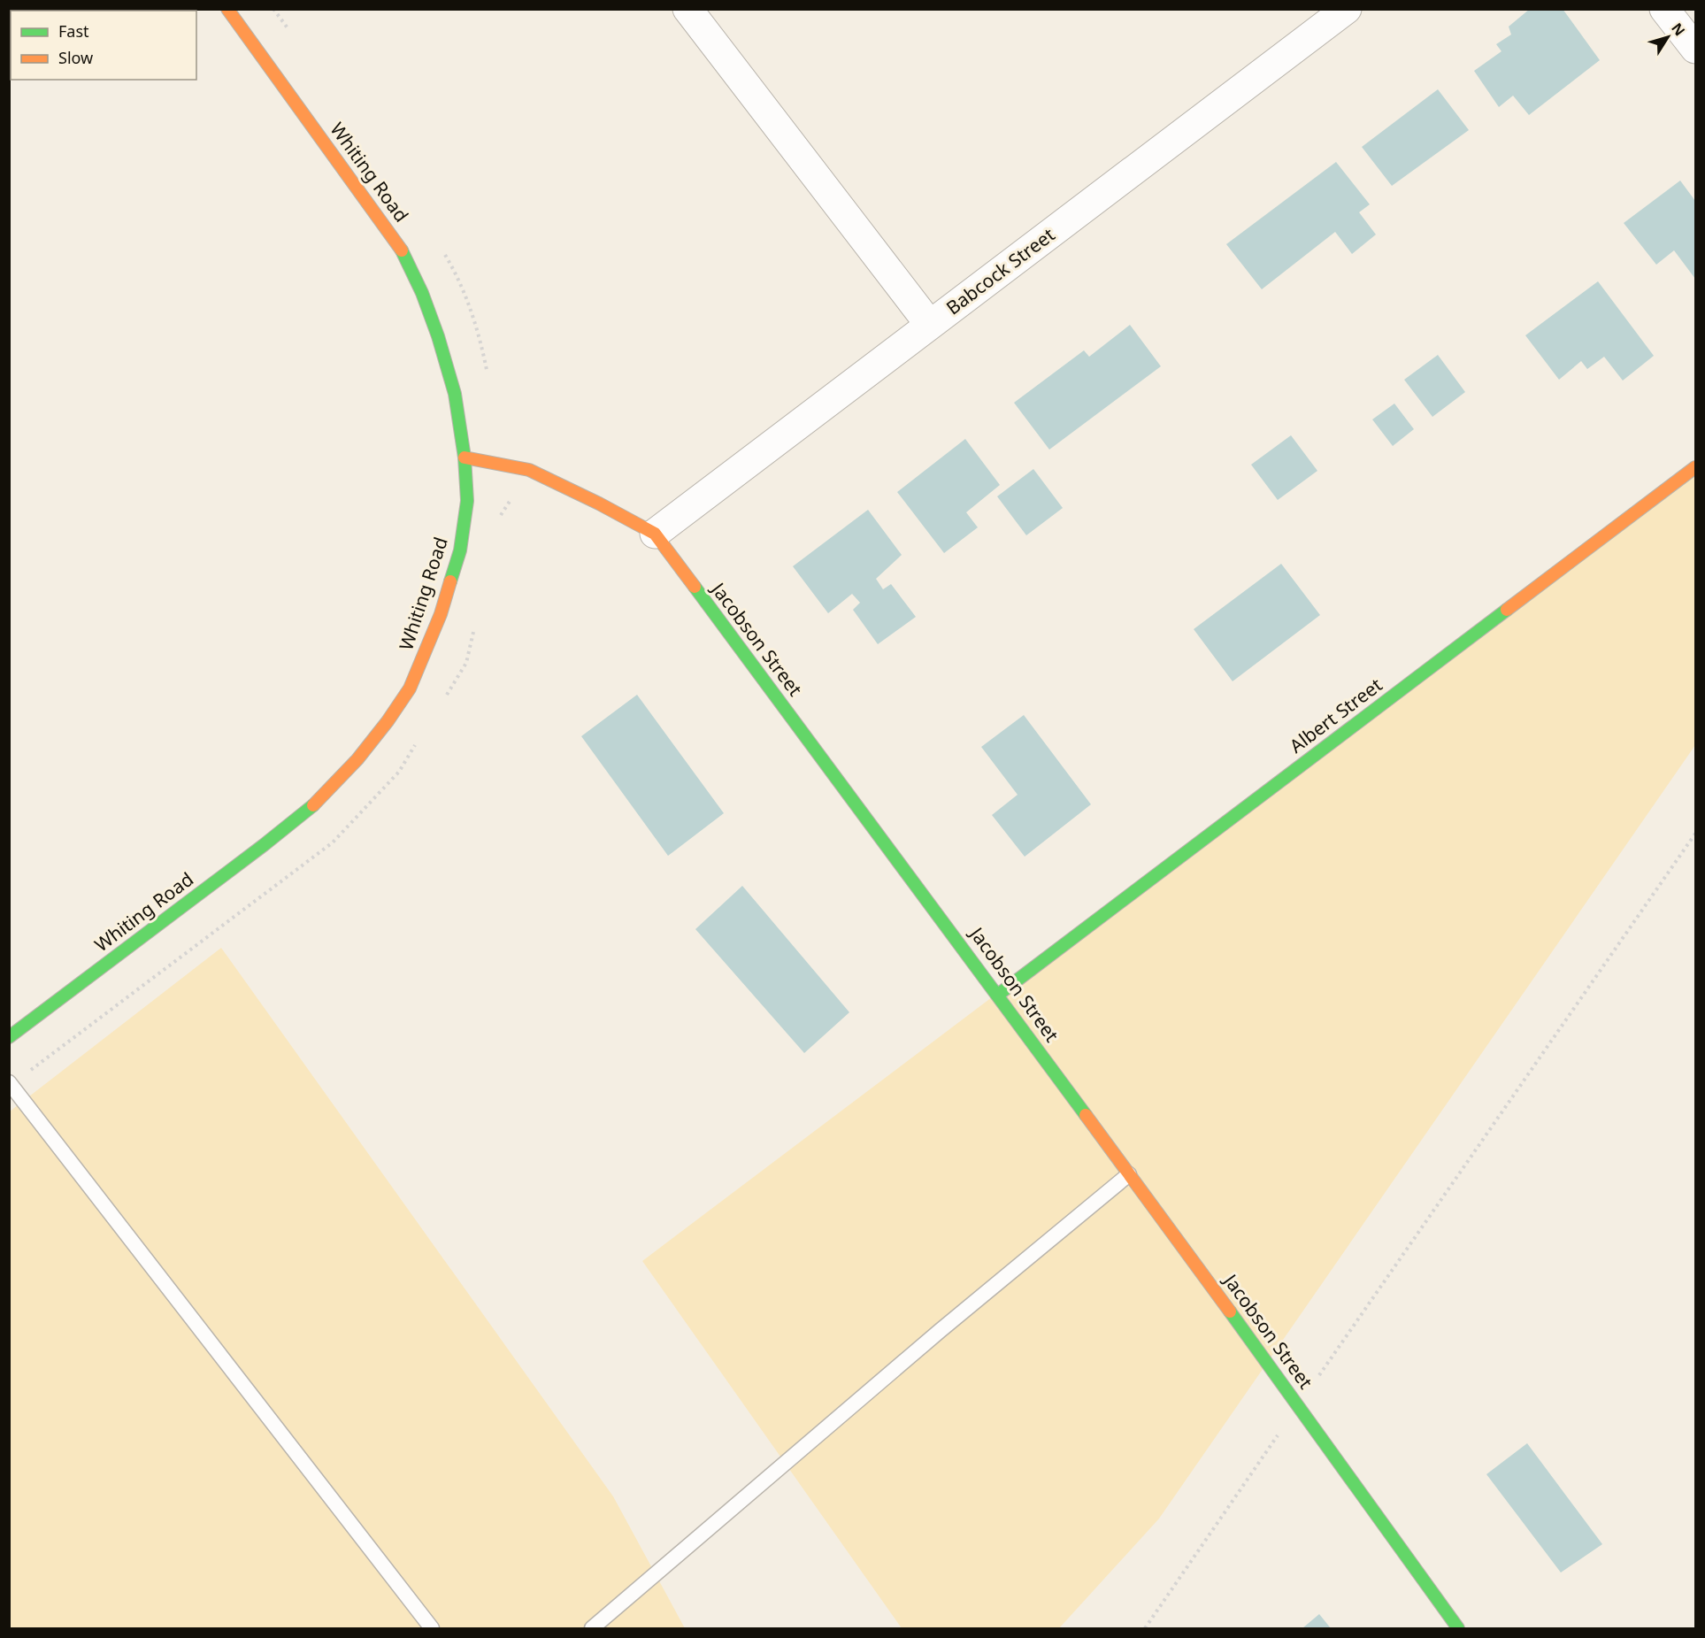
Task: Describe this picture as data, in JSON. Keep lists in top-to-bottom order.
{
  "streets": {
    "street": [
      "Whiting Road",
      "Babcock Street",
      "Jacobson Street",
      "Albert Street"
    ]
  },
  "crossings": [
    ["Whiting Road", "Jacobson Street"],
    ["Babcock Street", "Jacobson Street"],
    ["Jacobson Street", "Albert Street"]
  ],
  "legend": ["Fast", "Slow"],
  "north": "top right"
}
